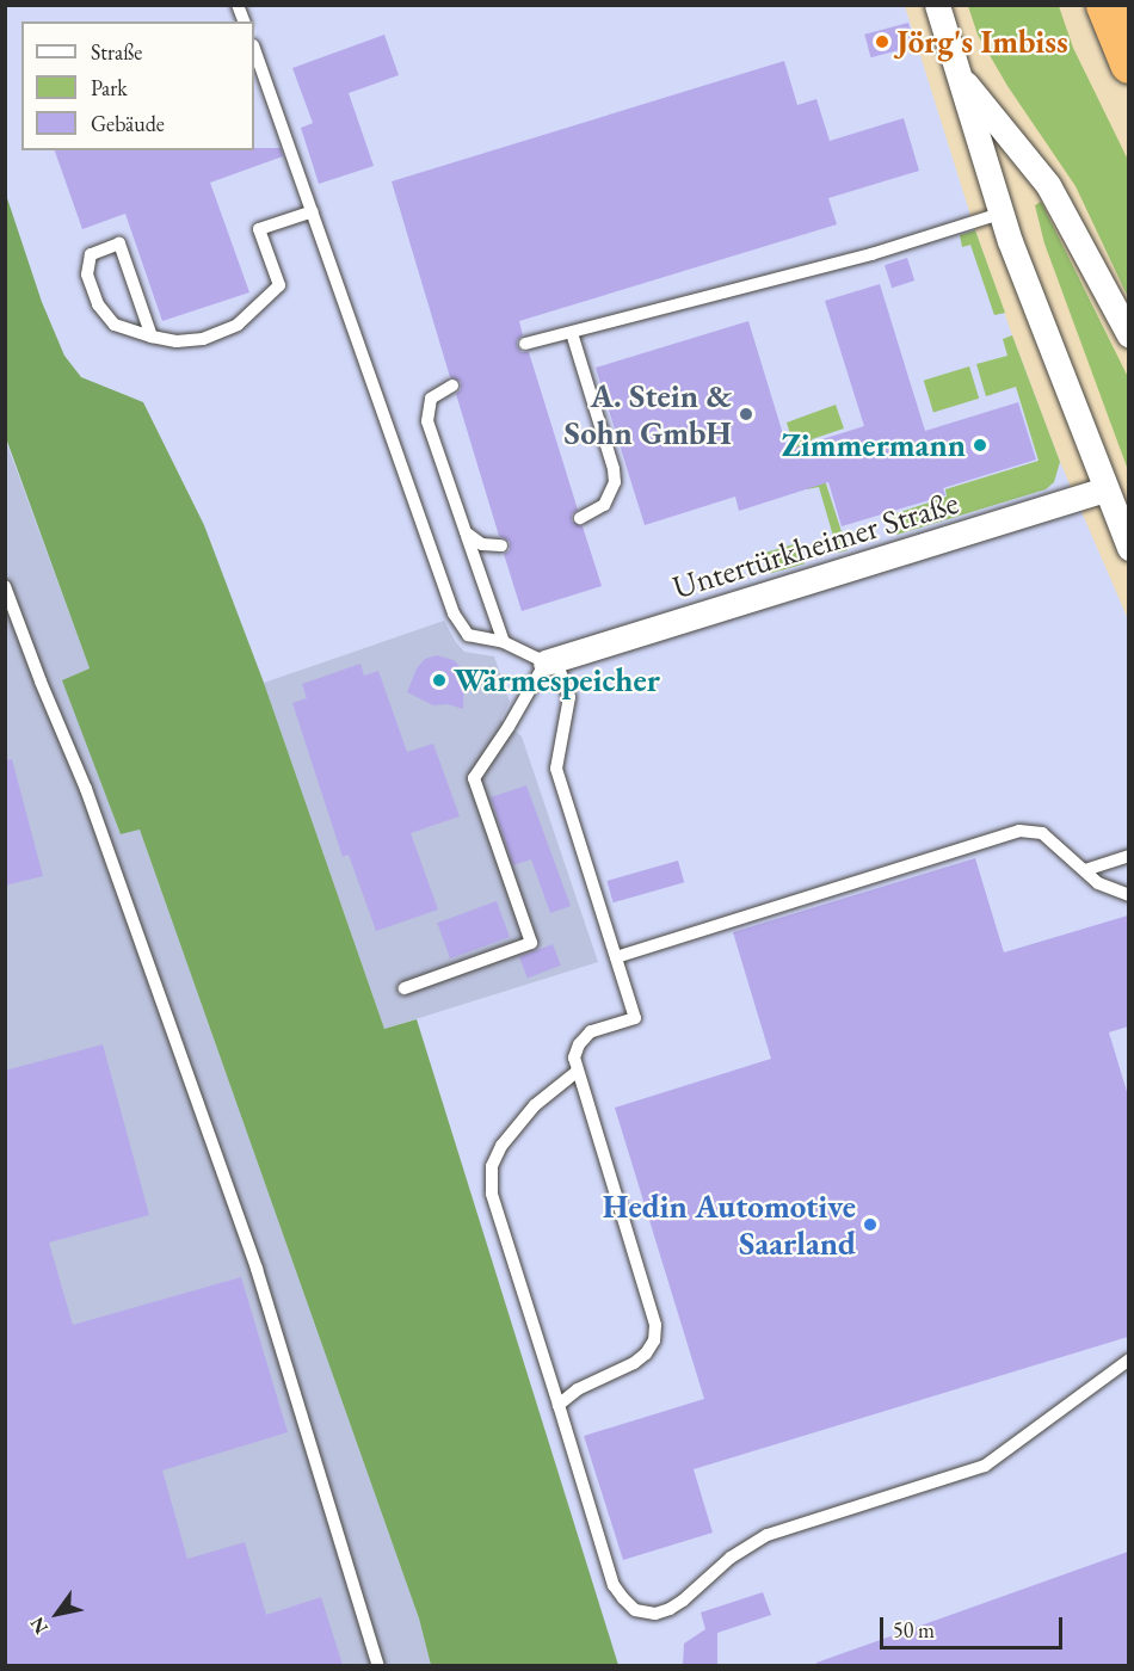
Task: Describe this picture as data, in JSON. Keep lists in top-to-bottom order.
{
  "streets": {
    "street": ["Untertürkheimer Straße"]
  },
  "places": [
    "Jörg's Imbiss",
    "A. Stein & Sohn GmbH",
    "Zimmermann",
    "Wärmespeicher",
    "Hedin Automotive Saarland"
  ],
  "legend": ["Straße", "Park", "Gebäude"],
  "scale_bar": "50 m",
  "north": "bottom left"
}
